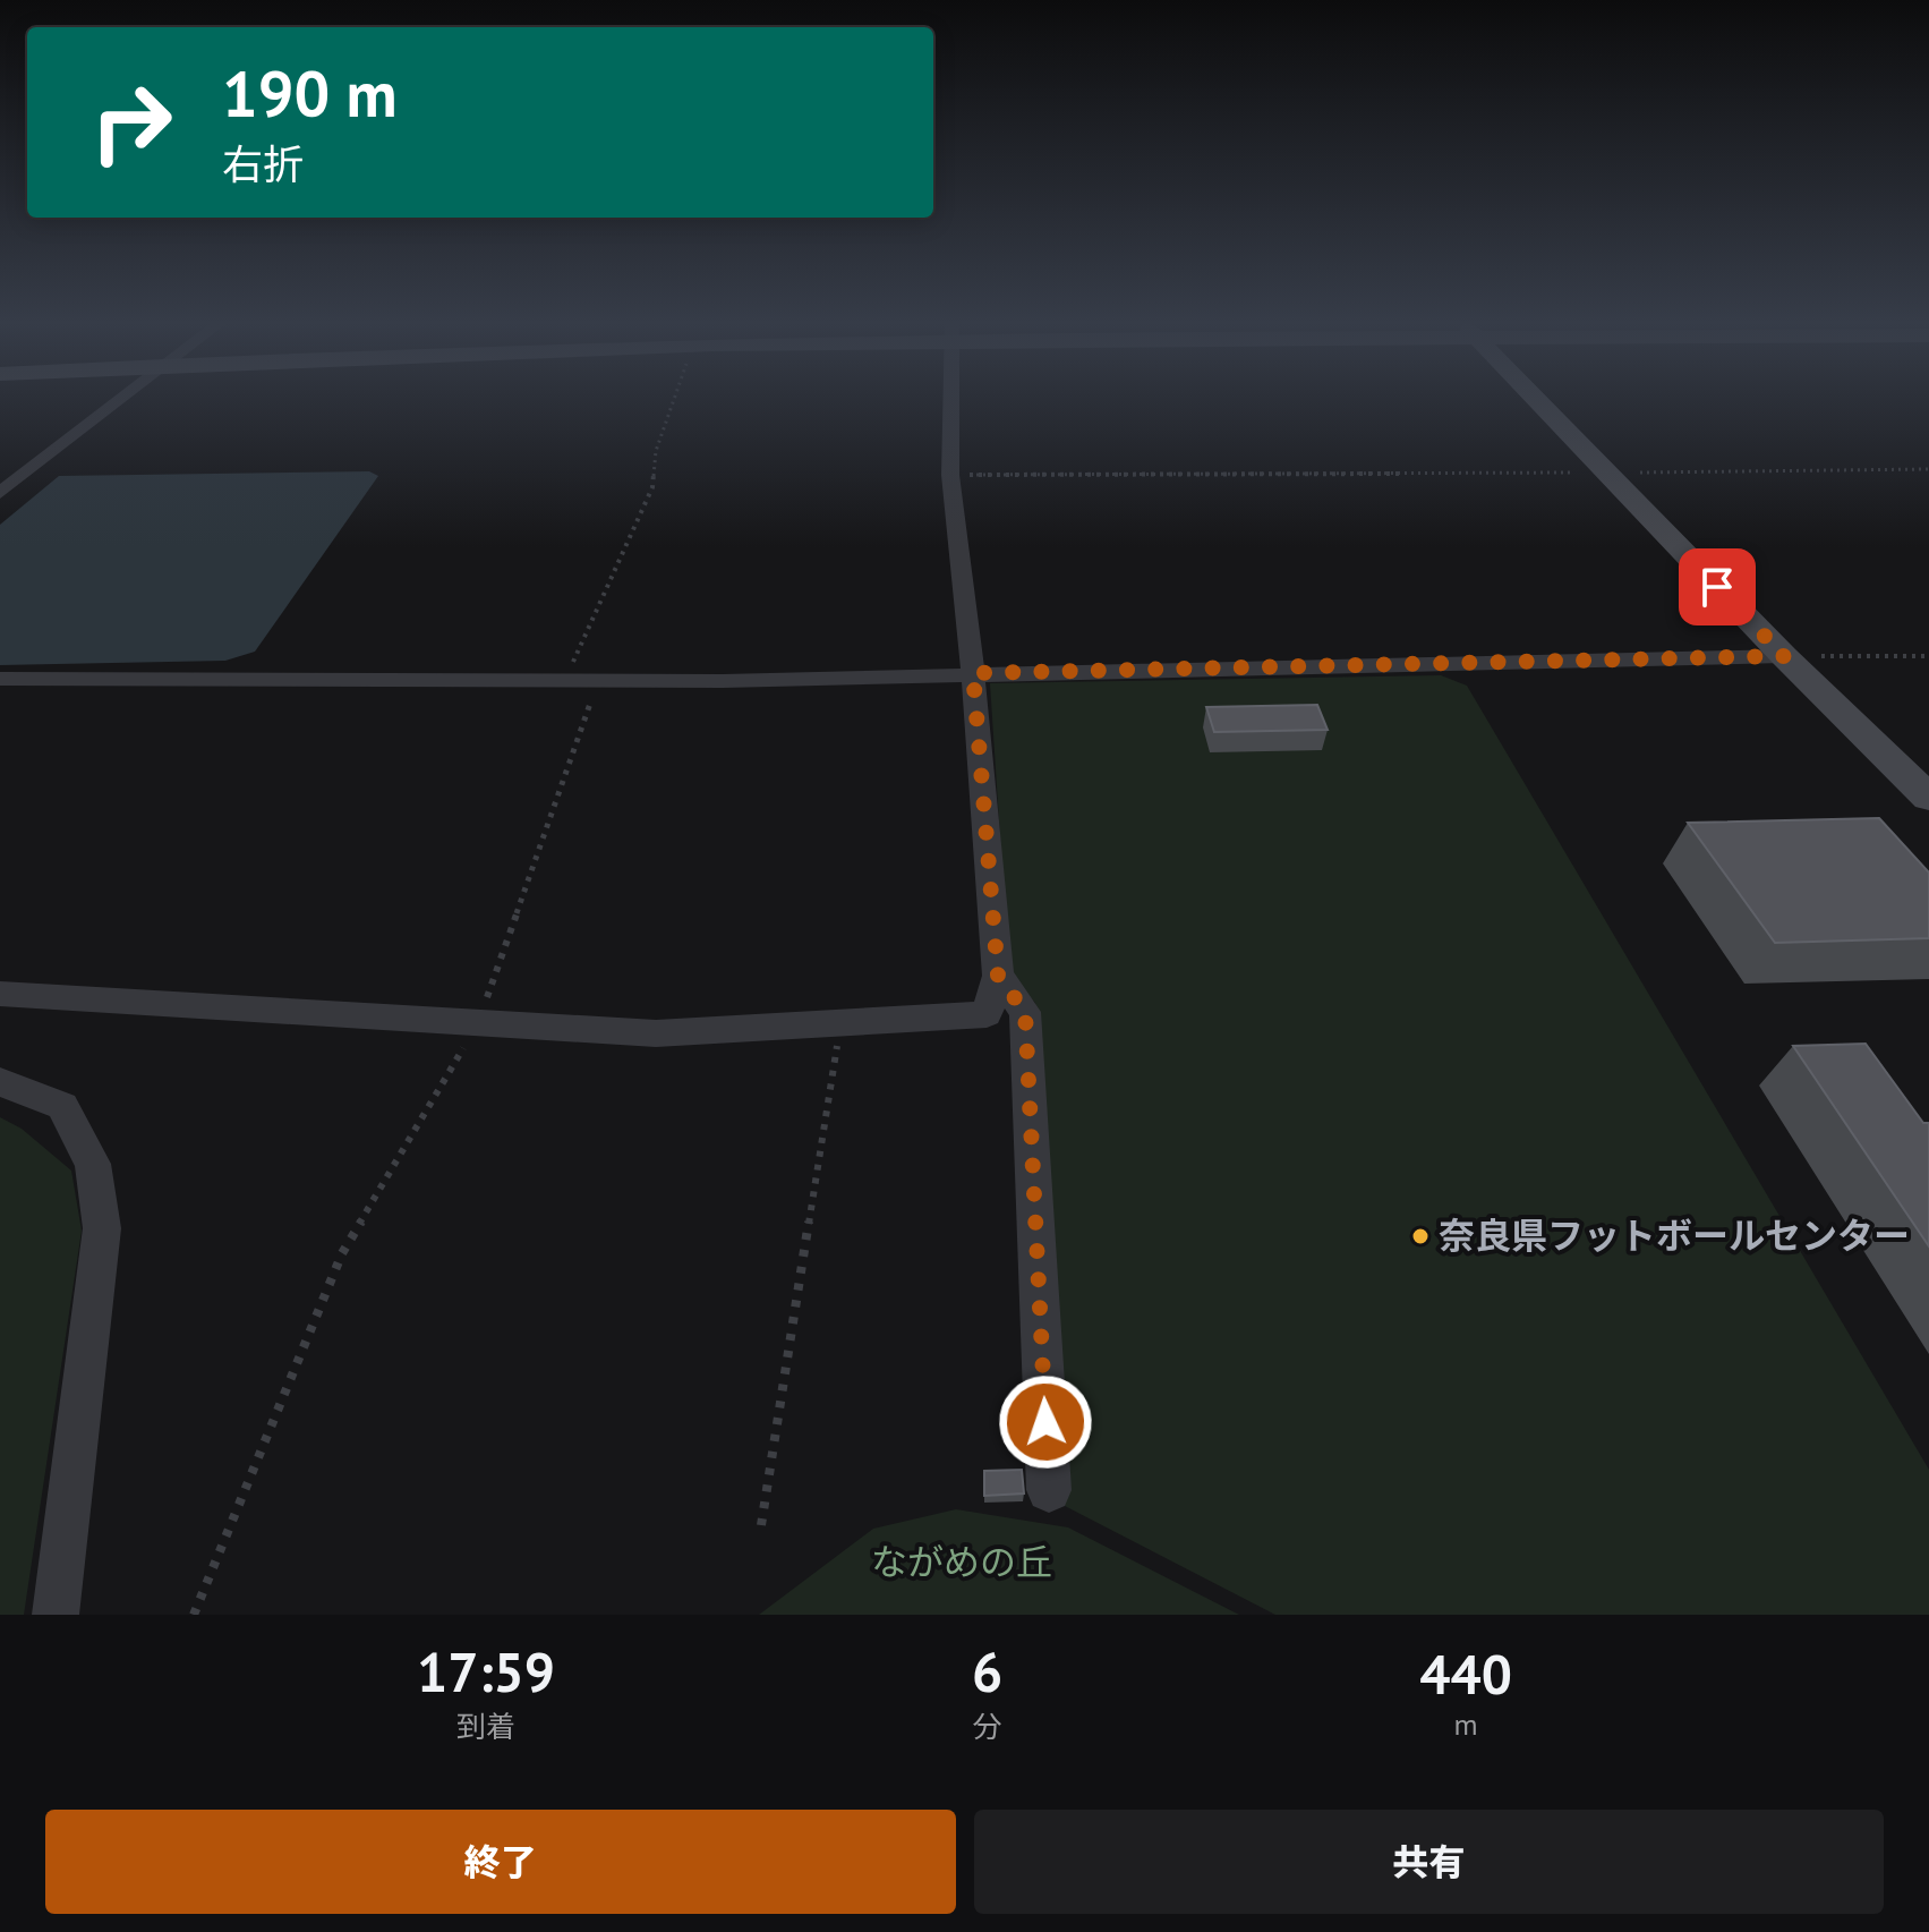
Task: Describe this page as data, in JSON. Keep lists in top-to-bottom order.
{
  "parks": ["ながめの丘"],
  "places": ["奈良県フットボールセンター"],
  "page": {
    "turn": ["190 m", "右折"],
    "eta": [
      "17:59",
      "到着",
      "6",
      "分",
      "440",
      "m"
    ],
    "buttons": ["終了", "共有"]
  }
}
